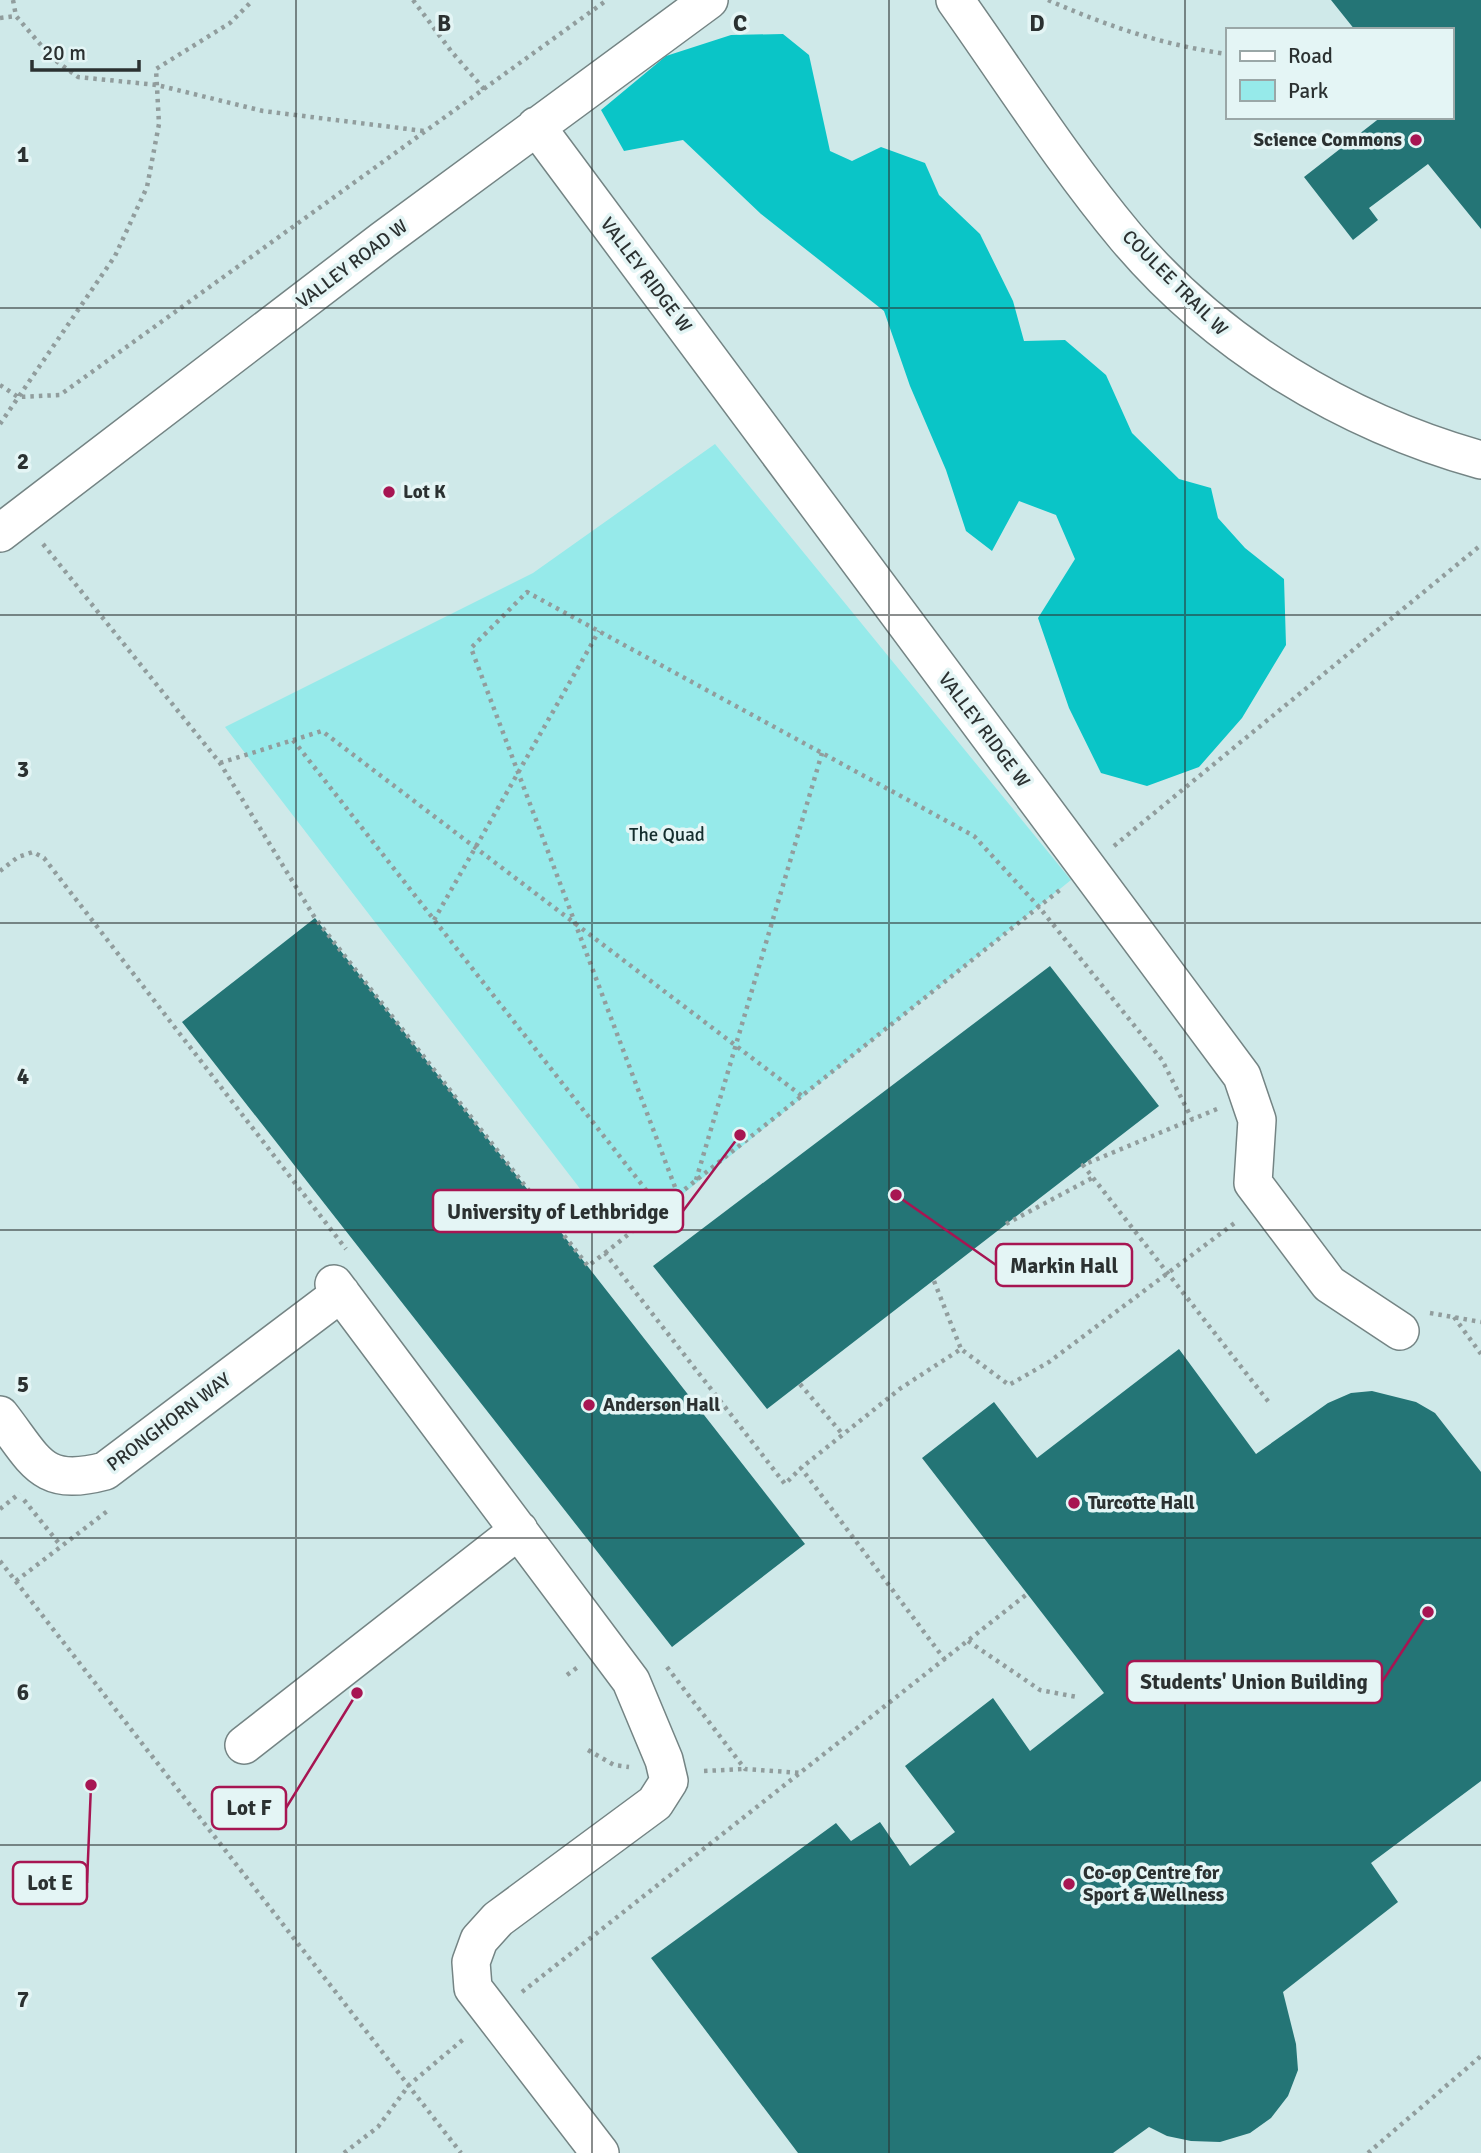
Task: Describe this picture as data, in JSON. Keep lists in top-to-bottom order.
{
  "streets": {
    "street": [
      "VALLEY ROAD W",
      "VALLEY RIDGE W",
      "COULEE TRAIL W",
      "PRONGHORN WAY"
    ]
  },
  "crossings": [
    ["VALLEY ROAD W", "VALLEY RIDGE W"]
  ],
  "parks": ["The Quad"],
  "places": [
    "Science Commons",
    "Lot K",
    "University of Lethbridge",
    "Markin Hall",
    "Anderson Hall",
    "Turcotte Hall",
    "Students' Union Building",
    "Lot F",
    "Lot E",
    "Co-op Centre for Sport & Wellness"
  ],
  "legend": ["Road", "Park"],
  "scale_bar": "20 m",
  "grid": {
    "columns": ["B", "C", "D"],
    "rows": [
      "1",
      "2",
      "3",
      "4",
      "5",
      "6",
      "7"
    ]
  }
}
